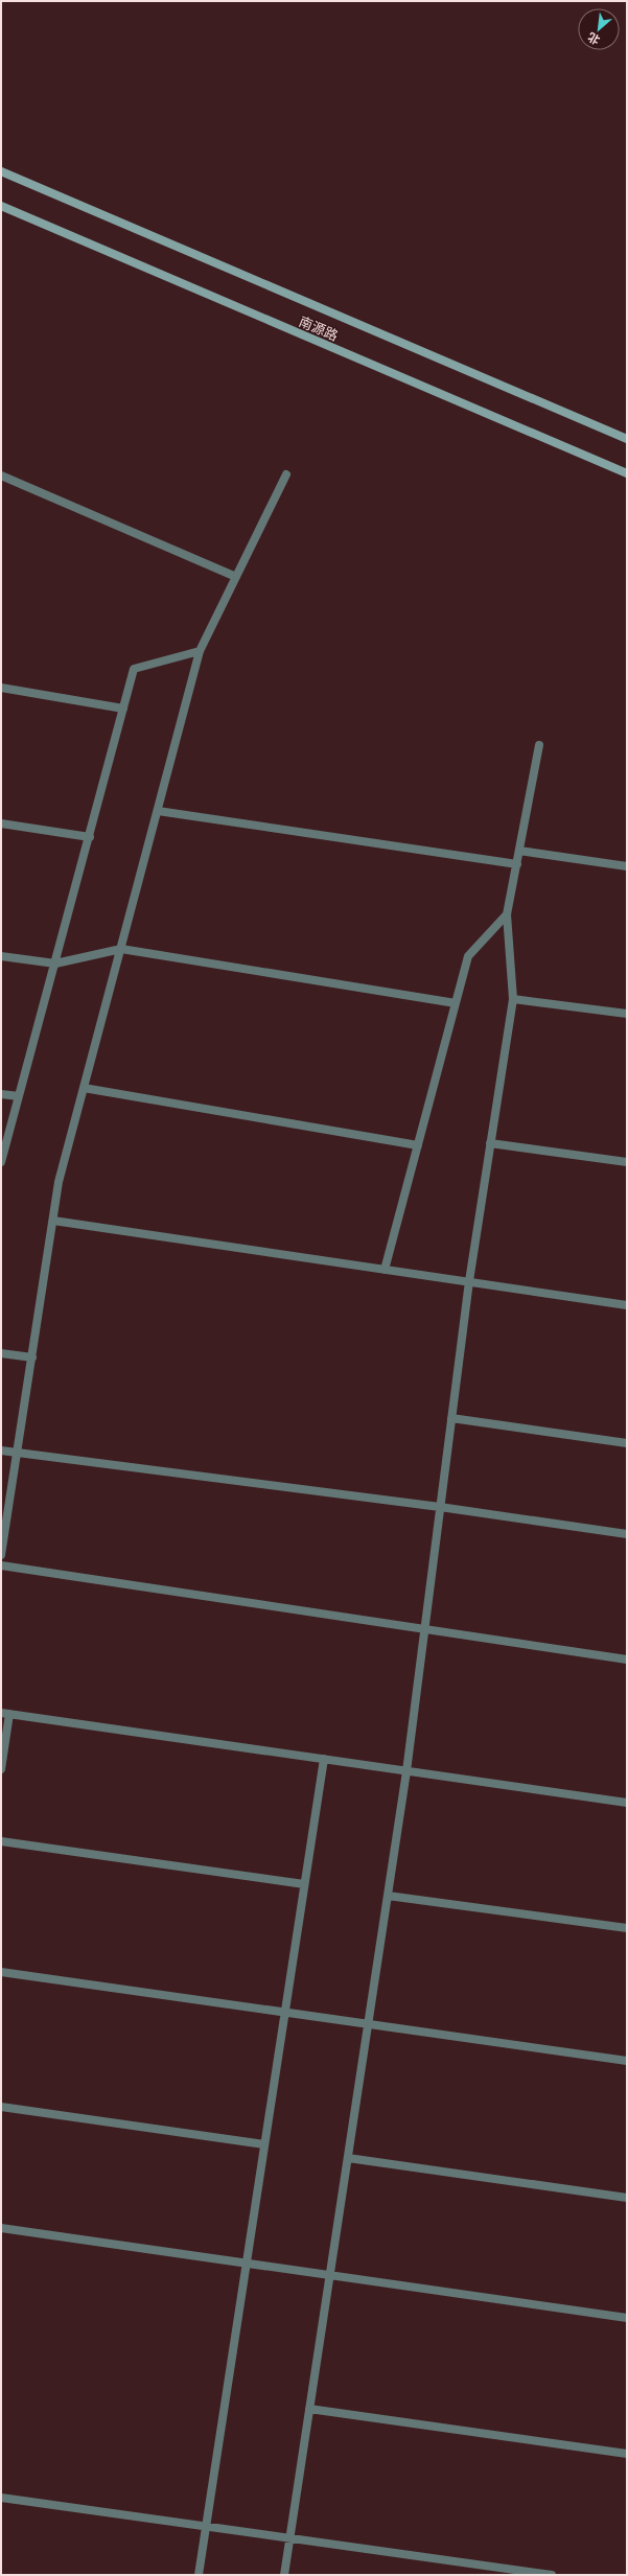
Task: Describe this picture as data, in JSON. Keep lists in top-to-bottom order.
{
  "streets": {
    "main road": ["南源路"]
  },
  "north": "bottom left"
}
